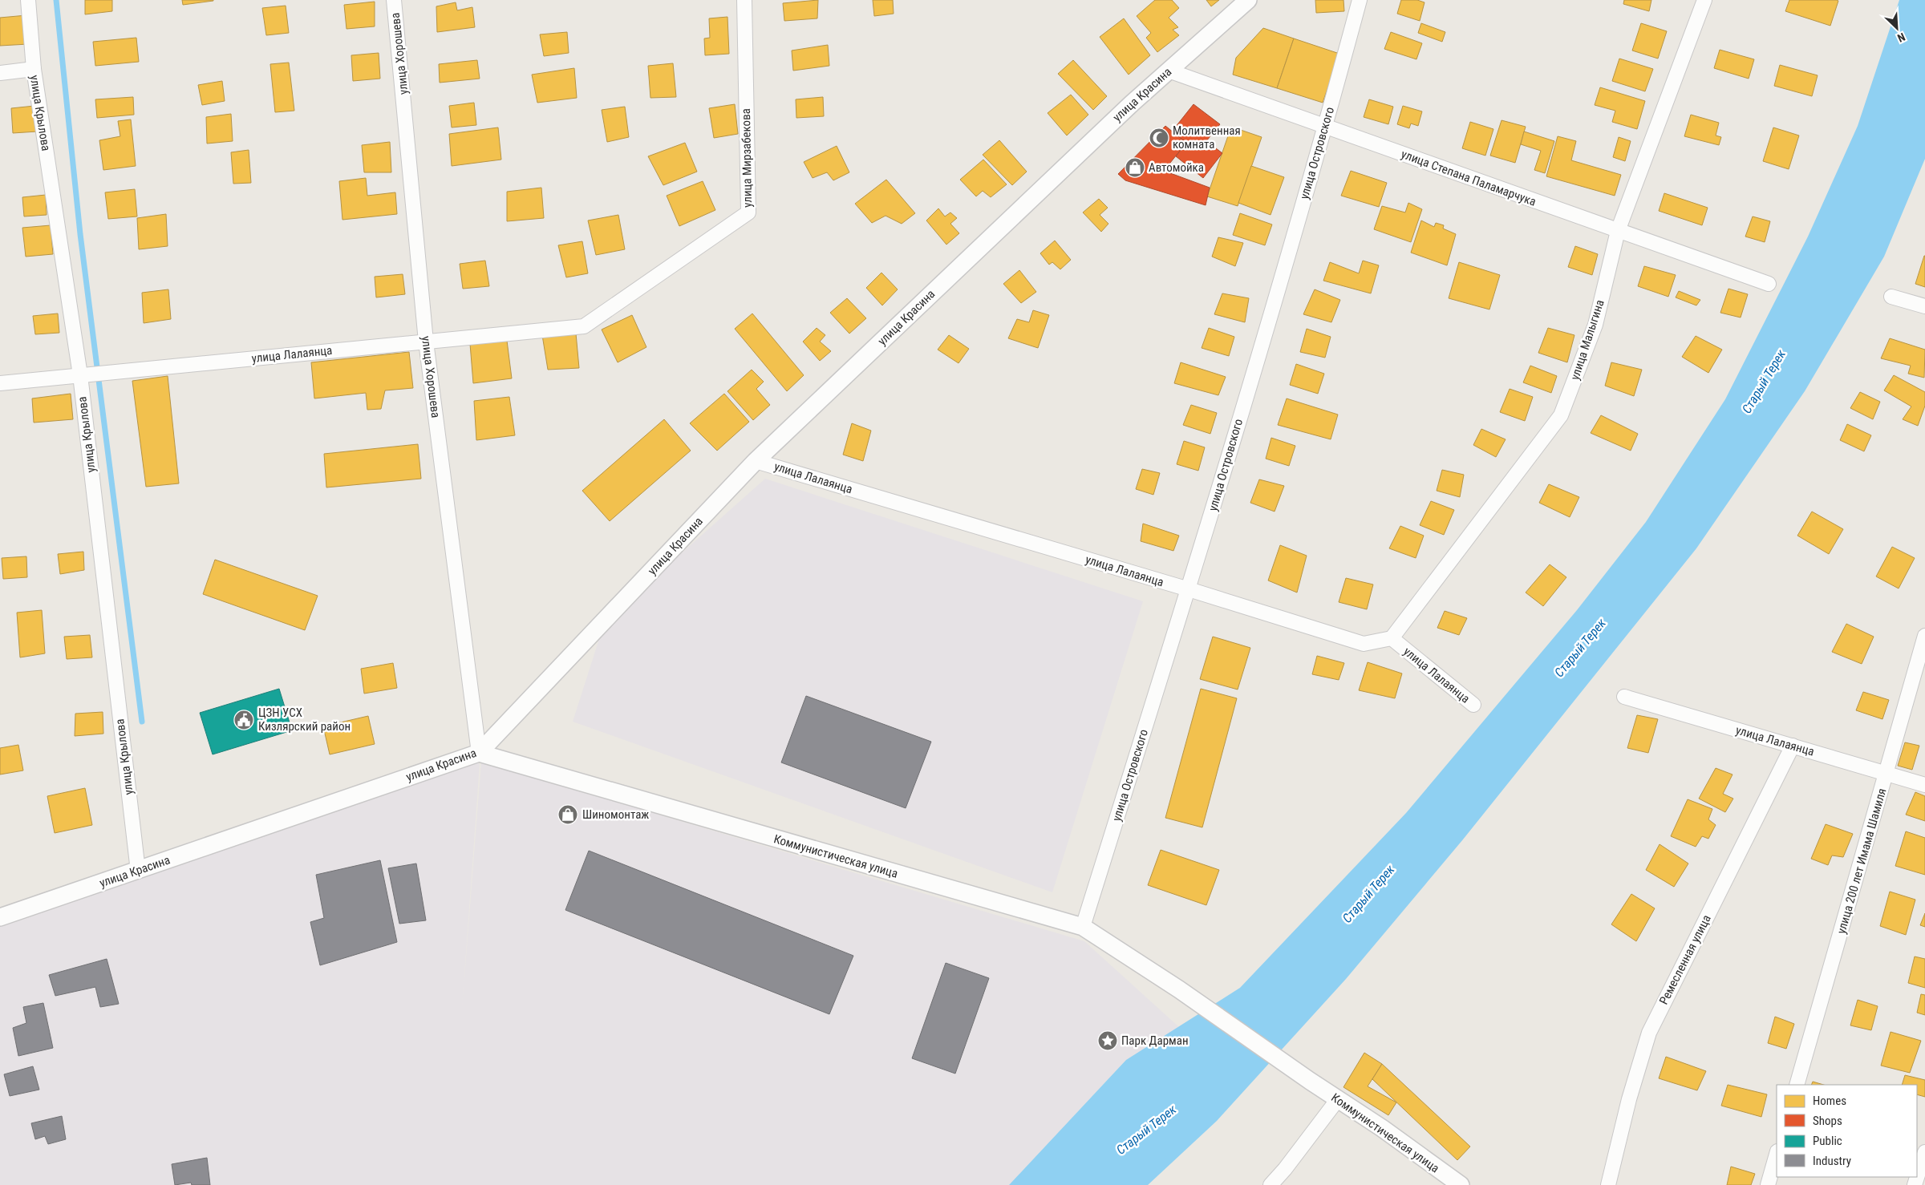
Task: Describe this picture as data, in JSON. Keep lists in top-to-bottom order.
{
  "streets": {
    "street": [
      "улица Хорошева",
      "улица Красина",
      "улица Крылова",
      "улица Островского",
      "улица Мирзабекова",
      "улица Степана Паламарчука",
      "улица Малыгина",
      "улица Лалаянца",
      "Коммунистическая улица",
      "улица 200 лет Имама Шамиля",
      "Ремесленная улица"
    ]
  },
  "crossings": [
    ["улица Хорошева", "улица Красина"],
    ["улица Хорошева", "улица Лалаянца"],
    ["улица Хорошева", "Коммунистическая улица"],
    ["улица Красина", "улица Крылова"],
    ["улица Красина", "улица Степана Паламарчука"],
    ["улица Красина", "улица Лалаянца"],
    ["улица Красина", "Коммунистическая улица"],
    ["улица Крылова", "улица Лалаянца"],
    ["улица Островского", "улица Степана Паламарчука"],
    ["улица Островского", "улица Лалаянца"],
    ["улица Островского", "Коммунистическая улица"],
    ["улица Мирзабекова", "улица Лалаянца"],
    ["улица Степана Паламарчука", "улица Малыгина"],
    ["улица Малыгина", "улица Лалаянца"],
    ["улица Лалаянца", "улица 200 лет Имама Шамиля"],
    ["улица Лалаянца", "Ремесленная улица"]
  ],
  "water": ["Старый Терек"],
  "places": {
    "mosque": ["Молитвенная комната"],
    "shop": ["Автомойка", "Шиномонтаж"],
    "public building": ["ЦЗН УСХ Кизлярский район"],
    "place": ["Парк Дарман"]
  },
  "legend": [
    "Homes",
    "Shops",
    "Public",
    "Industry"
  ],
  "north": "bottom right"
}
